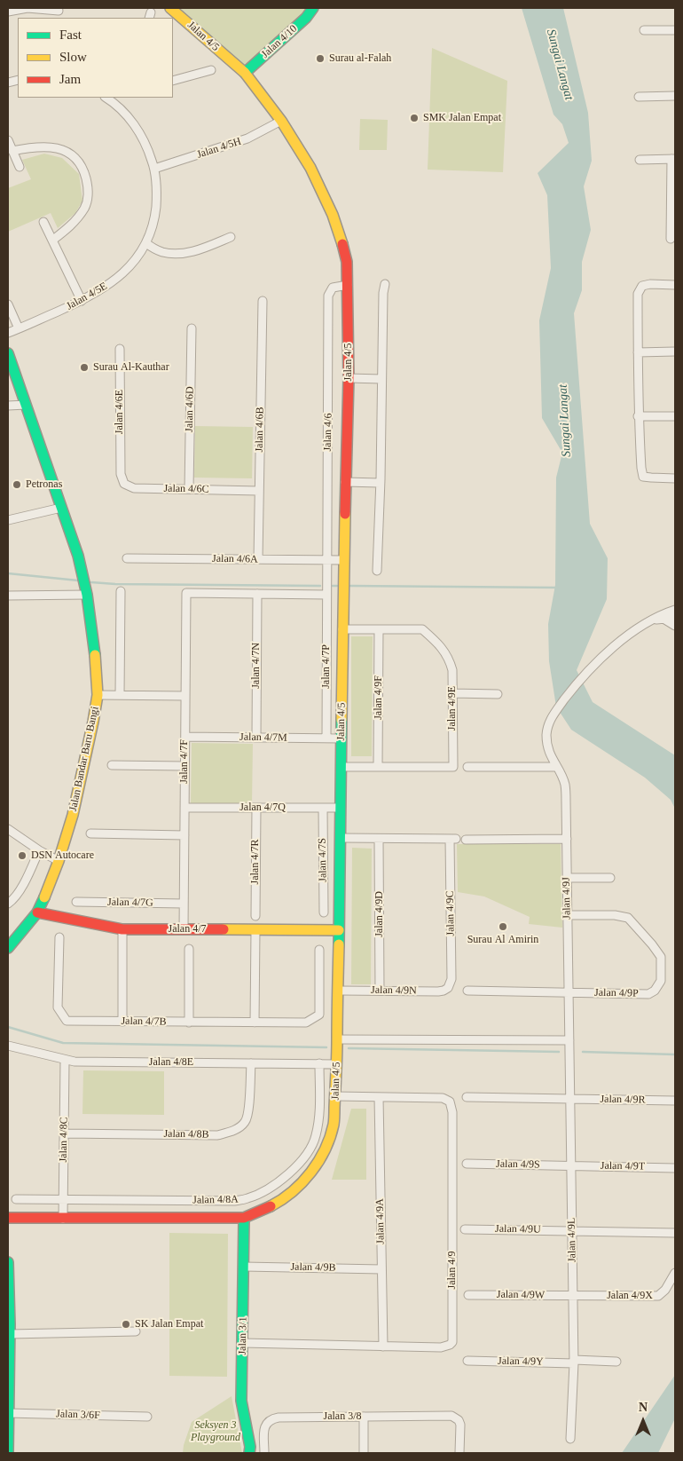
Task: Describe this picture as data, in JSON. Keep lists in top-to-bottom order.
{
  "streets": {
    "street": [
      "Jalan 4/5",
      "Jalan 4/10",
      "Jalan 4/5H",
      "Jalan 4/5E",
      "Jalan 4/6D",
      "Jalan 4/6E",
      "Jalan 4/6B",
      "Jalan 4/6",
      "Jalan 4/6C",
      "Jalan 4/6A",
      "Jalan 4/7N",
      "Jalan 4/7P",
      "Jalan 4/9F",
      "Jalan 4/9E",
      "Jalan 4/7M",
      "Jalan Bandar Baru Bangi",
      "Jalan 4/7F",
      "Jalan 4/7Q",
      "Jalan 4/7S",
      "Jalan 4/7R",
      "Jalan 4/9J",
      "Jalan 4/7G",
      "Jalan 4/9C",
      "Jalan 4/9D",
      "Jalan 4/7",
      "Jalan 4/9N",
      "Jalan 4/9P",
      "Jalan 4/7B",
      "Jalan 4/8E",
      "Jalan 4/9R",
      "Jalan 4/8B",
      "Jalan 4/8C",
      "Jalan 4/9S",
      "Jalan 4/9T",
      "Jalan 4/8A",
      "Jalan 4/9A",
      "Jalan 4/9U",
      "Jalan 4/9L",
      "Jalan 4/9B",
      "Jalan 4/9",
      "Jalan 4/9W",
      "Jalan 4/9X",
      "Jalan 3/1",
      "Jalan 4/9Y",
      "Jalan 3/6F",
      "Jalan 3/8"
    ]
  },
  "crossings": [
    ["Jalan 4/5", "Jalan 4/10"],
    ["Jalan 4/5", "Jalan 4/5H"],
    ["Jalan 4/5", "Jalan 4/6"],
    ["Jalan 4/5", "Jalan 4/6A"],
    ["Jalan 4/5", "Jalan 4/9E"],
    ["Jalan 4/5", "Jalan 4/7M"],
    ["Jalan 4/5", "Jalan 4/7Q"],
    ["Jalan 4/5", "Jalan 4/9C"],
    ["Jalan 4/5", "Jalan 4/7"],
    ["Jalan 4/5", "Jalan 4/9N"],
    ["Jalan 4/5", "Jalan 4/8E"],
    ["Jalan 4/5", "Jalan 4/8C"],
    ["Jalan 4/5", "Jalan 4/9"],
    ["Jalan 4/5", "Jalan 3/1"],
    ["Jalan 4/5H", "Jalan 4/5E"],
    ["Jalan 4/6D", "Jalan 4/6C"],
    ["Jalan 4/6E", "Jalan 4/6C"],
    ["Jalan 4/6B", "Jalan 4/6C"],
    ["Jalan 4/6B", "Jalan 4/6A"],
    ["Jalan 4/6", "Jalan 4/6A"],
    ["Jalan 4/6", "Jalan 4/7P"],
    ["Jalan 4/7N", "Jalan 4/7M"],
    ["Jalan 4/7N", "Jalan 4/7F"],
    ["Jalan 4/7P", "Jalan 4/7M"],
    ["Jalan 4/9F", "Jalan 4/9E"],
    ["Jalan 4/7M", "Jalan 4/7F"],
    ["Jalan Bandar Baru Bangi", "Jalan 4/7"],
    ["Jalan 4/7F", "Jalan 4/7Q"],
    ["Jalan 4/7F", "Jalan 4/7G"],
    ["Jalan 4/7F", "Jalan 4/7"],
    ["Jalan 4/7Q", "Jalan 4/7S"],
    ["Jalan 4/7Q", "Jalan 4/7R"],
    ["Jalan 4/9J", "Jalan 4/9P"],
    ["Jalan 4/9J", "Jalan 4/9L"],
    ["Jalan 4/9C", "Jalan 4/9D"],
    ["Jalan 4/9C", "Jalan 4/9N"],
    ["Jalan 4/9D", "Jalan 4/9N"],
    ["Jalan 4/8E", "Jalan 4/8B"],
    ["Jalan 4/8E", "Jalan 4/8C"],
    ["Jalan 4/8E", "Jalan 4/8A"],
    ["Jalan 4/9R", "Jalan 4/9L"],
    ["Jalan 4/8B", "Jalan 4/8C"],
    ["Jalan 4/8C", "Jalan 4/8A"],
    ["Jalan 4/9S", "Jalan 4/9T"],
    ["Jalan 4/9S", "Jalan 4/9L"],
    ["Jalan 4/9T", "Jalan 4/9L"],
    ["Jalan 4/9A", "Jalan 4/9B"],
    ["Jalan 4/9A", "Jalan 4/9"],
    ["Jalan 4/9U", "Jalan 4/9L"],
    ["Jalan 4/9L", "Jalan 4/9W"],
    ["Jalan 4/9L", "Jalan 4/9X"],
    ["Jalan 4/9L", "Jalan 4/9Y"],
    ["Jalan 4/9B", "Jalan 3/1"],
    ["Jalan 4/9", "Jalan 3/1"],
    ["Jalan 4/9W", "Jalan 4/9X"]
  ],
  "water": ["Sungai Langat"],
  "parks": ["Seksyen 3 Playground"],
  "places": [
    "Surau al-Falah",
    "SMK Jalan Empat",
    "Surau Al-Kauthar",
    "Petronas",
    "DSN Autocare",
    "Surau Al Amirin",
    "SK Jalan Empat"
  ],
  "legend": ["Fast", "Slow", "Jam"],
  "north": "top"
}
